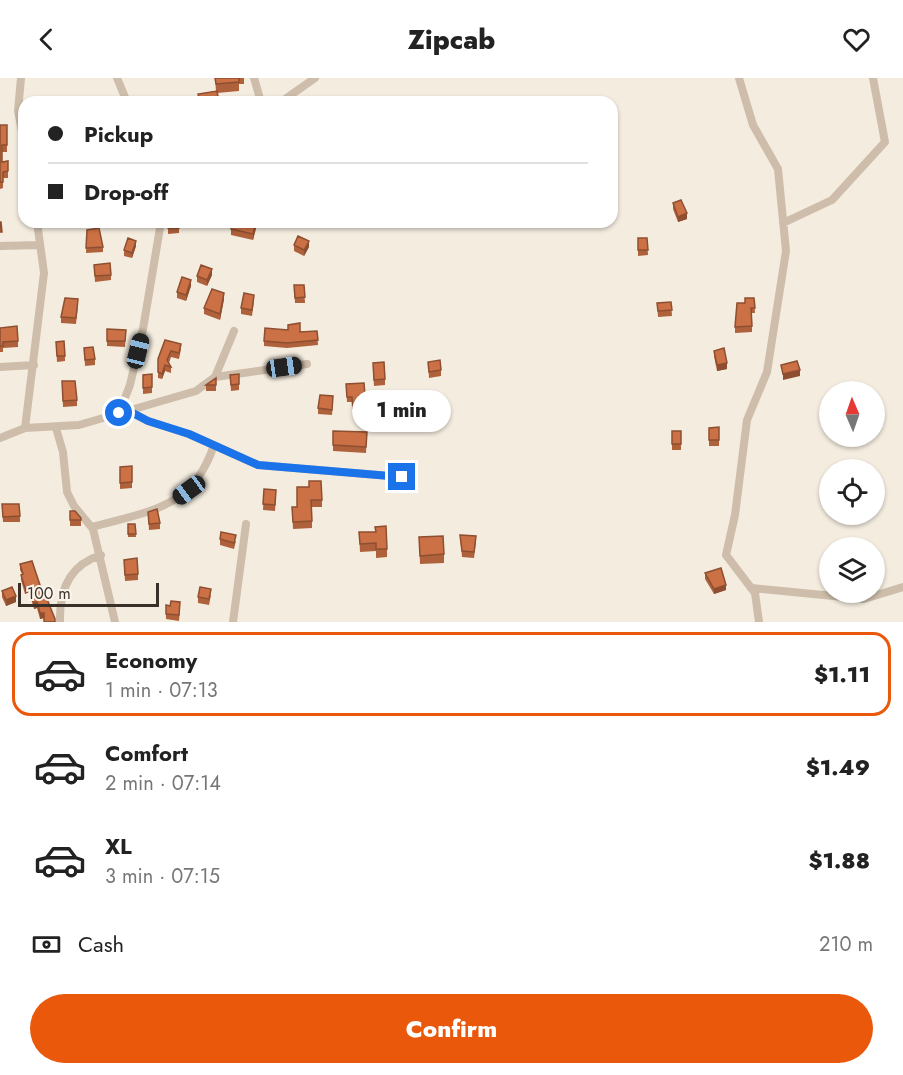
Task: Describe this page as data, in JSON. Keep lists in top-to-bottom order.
{
  "scale_bar": "100 m",
  "north": "top",
  "page": {
    "header": "Zipcab",
    "banner": ["Pickup", "Drop-off"],
    "bubble": "1 min",
    "scale": "100 m",
    "list": [
      {
        "name": "Economy",
        "note": "1 min · 07:13",
        "value": "$1.11"
      },
      {
        "name": "Comfort",
        "note": "2 min · 07:14",
        "value": "$1.49"
      },
      {
        "name": "XL",
        "note": "3 min · 07:15",
        "value": "$1.88"
      }
    ],
    "pay": ["Cash", "210 m"],
    "buttons": "Confirm"
  }
}
